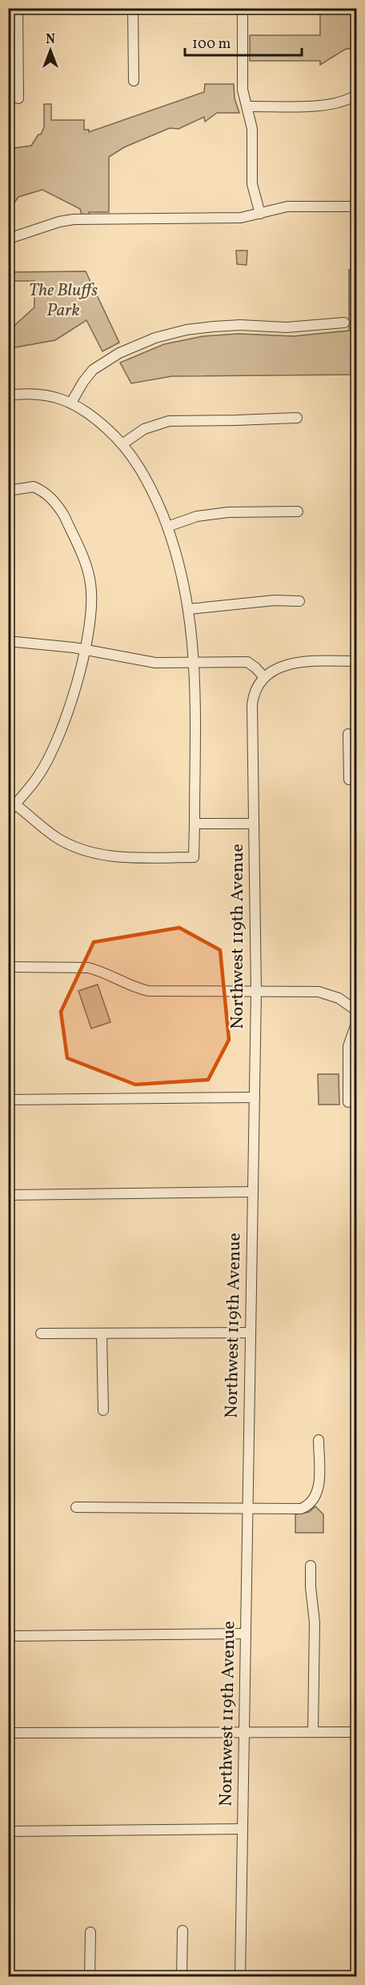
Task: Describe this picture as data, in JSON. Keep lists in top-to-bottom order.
{
  "streets": {
    "street": ["Northwest 119th Avenue"]
  },
  "parks": ["The Bluffs Park"],
  "scale_bar": "100 m",
  "north": "top"
}
